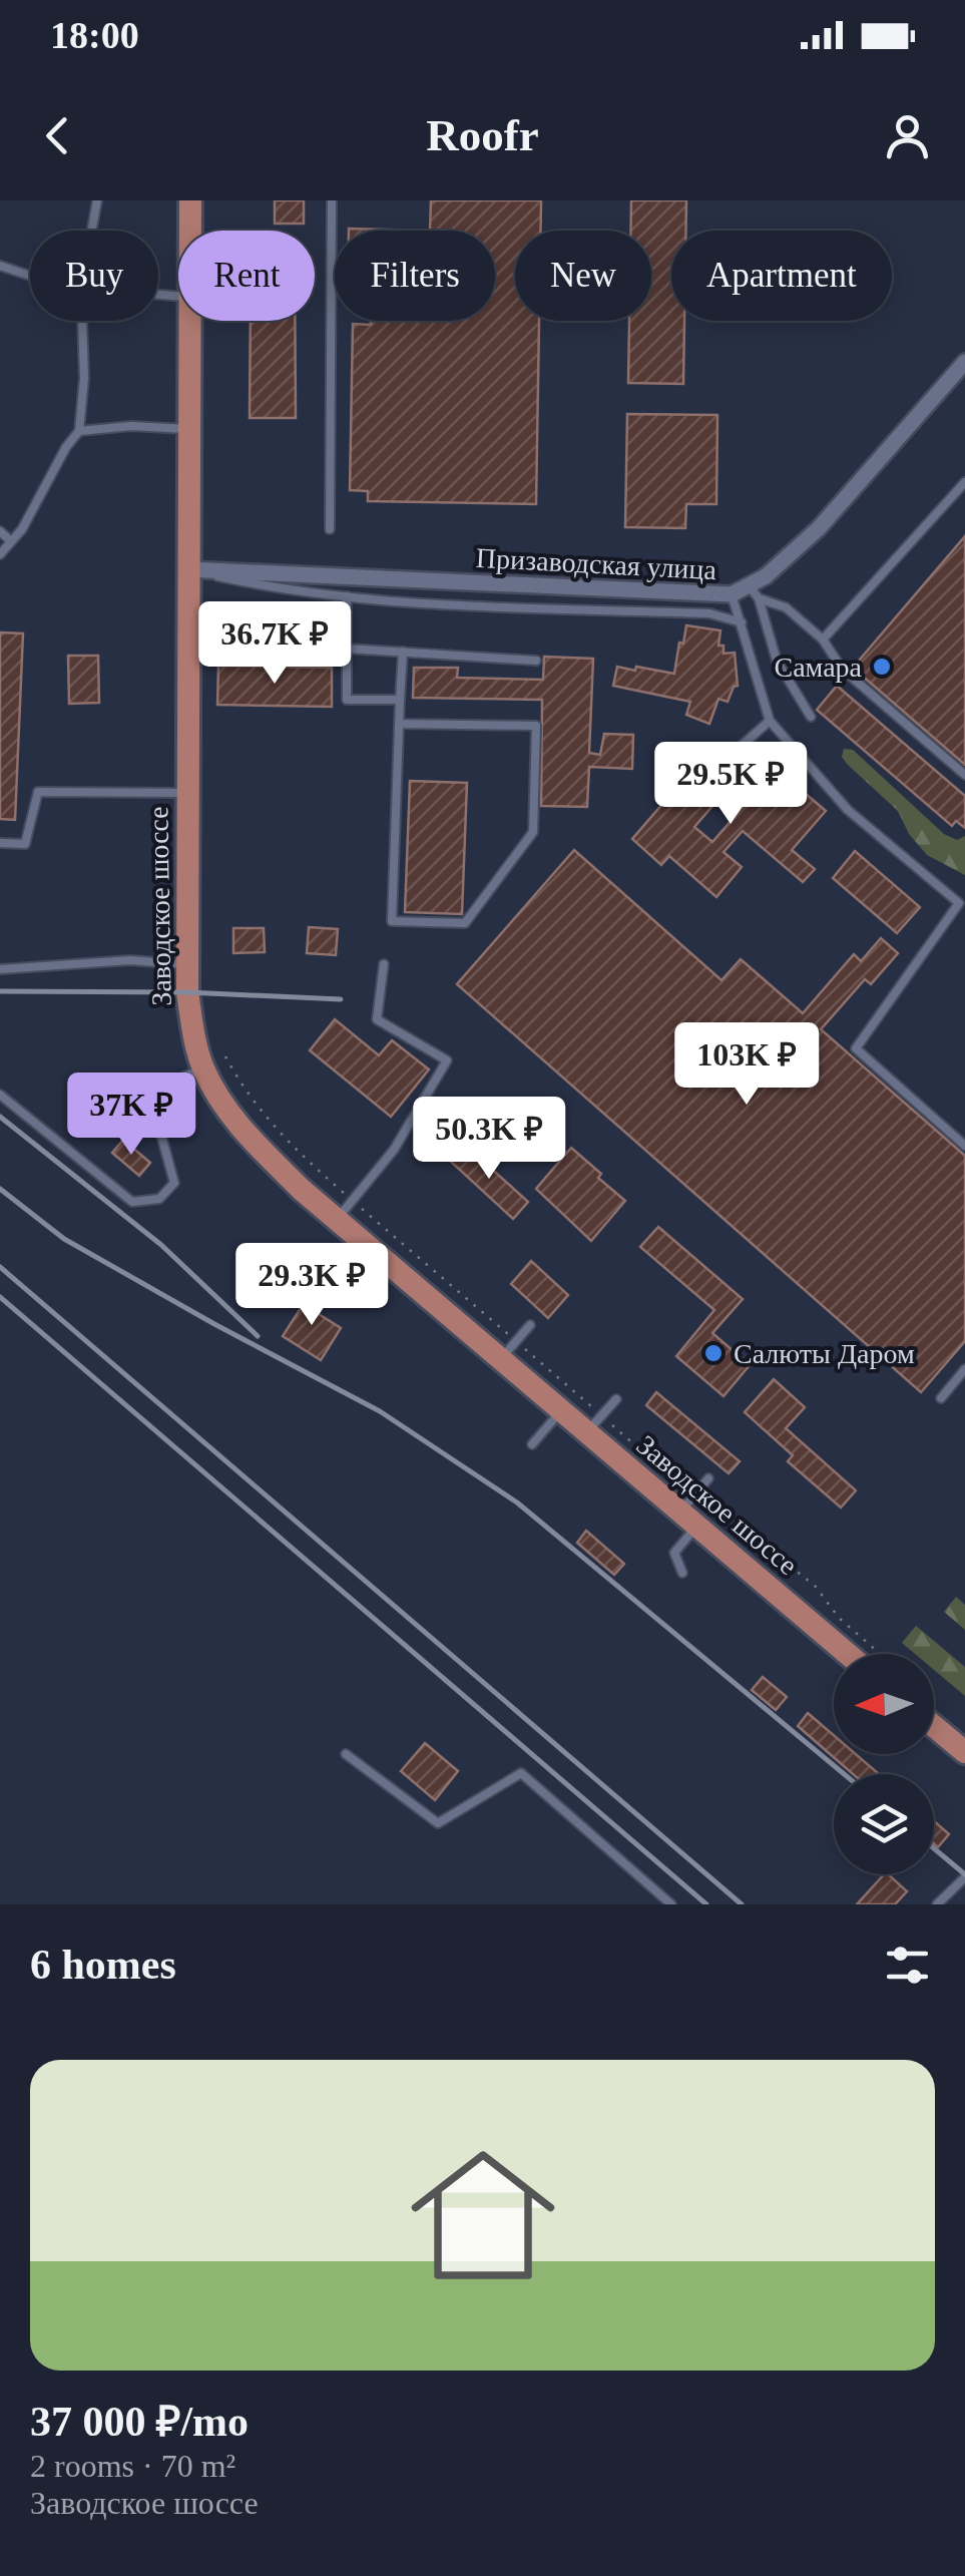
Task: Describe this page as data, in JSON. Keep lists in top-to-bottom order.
{
  "streets": {
    "main road": ["Заводское шоссе"],
    "street": ["Призаводская улица"]
  },
  "crossings": [
    ["Призаводская улица", "Заводское шоссе"]
  ],
  "places": ["Самара", "Салюты Даром"],
  "north": "left",
  "page": {
    "status": "18:00",
    "header": "Roofr",
    "chip": [
      "Buy",
      "Rent",
      "Filters",
      "New",
      "Apartment"
    ],
    "price": [
      "36.7K ₽",
      "29.5K ₽",
      "103K ₽",
      "37K ₽",
      "50.3K ₽",
      "29.3K ₽"
    ],
    "heading": "6 homes",
    "list": [
      {
        "name": "37 000 ₽/mo",
        "note": "2 rooms · 70 m² · Заводское шоссе"
      }
    ]
  }
}
